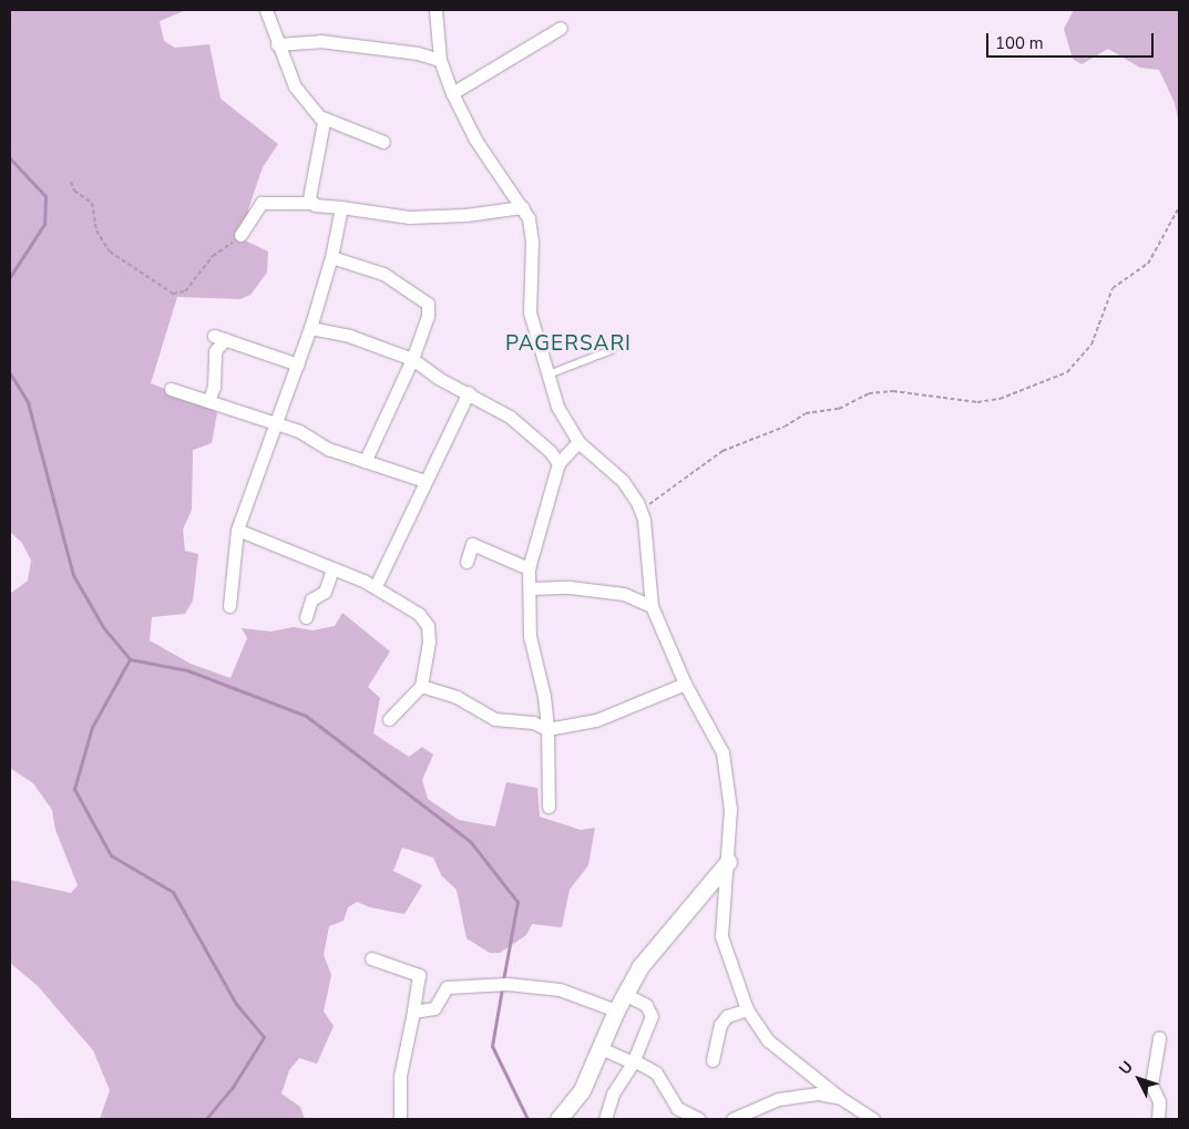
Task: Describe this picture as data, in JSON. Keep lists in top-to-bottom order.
{
  "districts": ["PAGERSARI"],
  "scale_bar": "100 m",
  "north": "top left"
}
